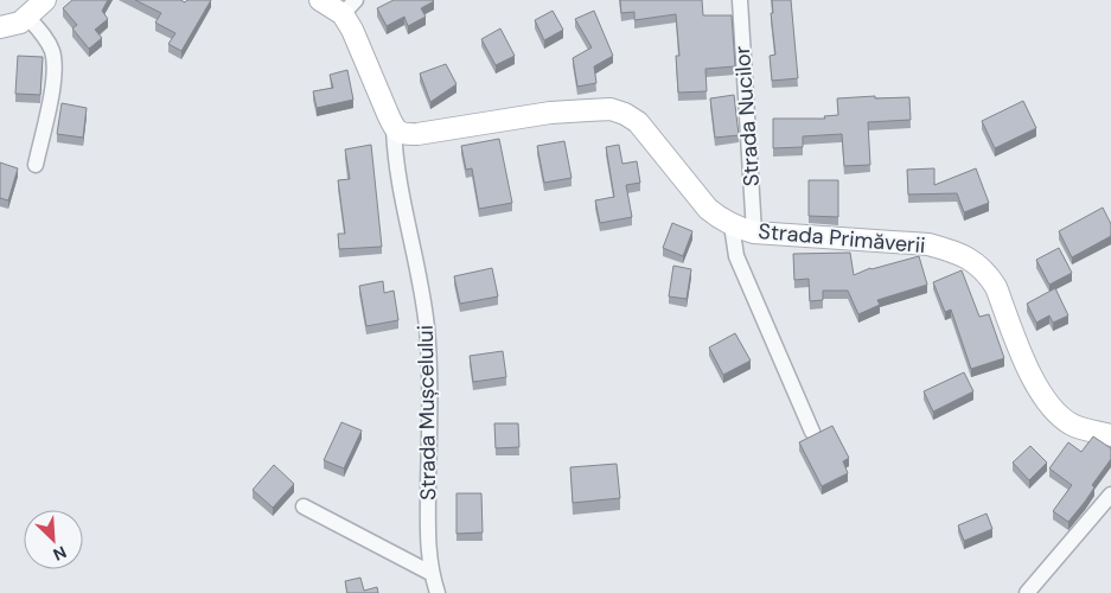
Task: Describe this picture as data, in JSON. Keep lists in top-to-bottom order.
{
  "streets": {
    "street": ["Strada Nucilor", "Strada Primăverii", "Strada Mușcelului"]
  },
  "crossings": [
    ["Strada Nucilor", "Strada Primăverii"],
    ["Strada Primăverii", "Strada Mușcelului"]
  ],
  "north": "bottom right"
}
